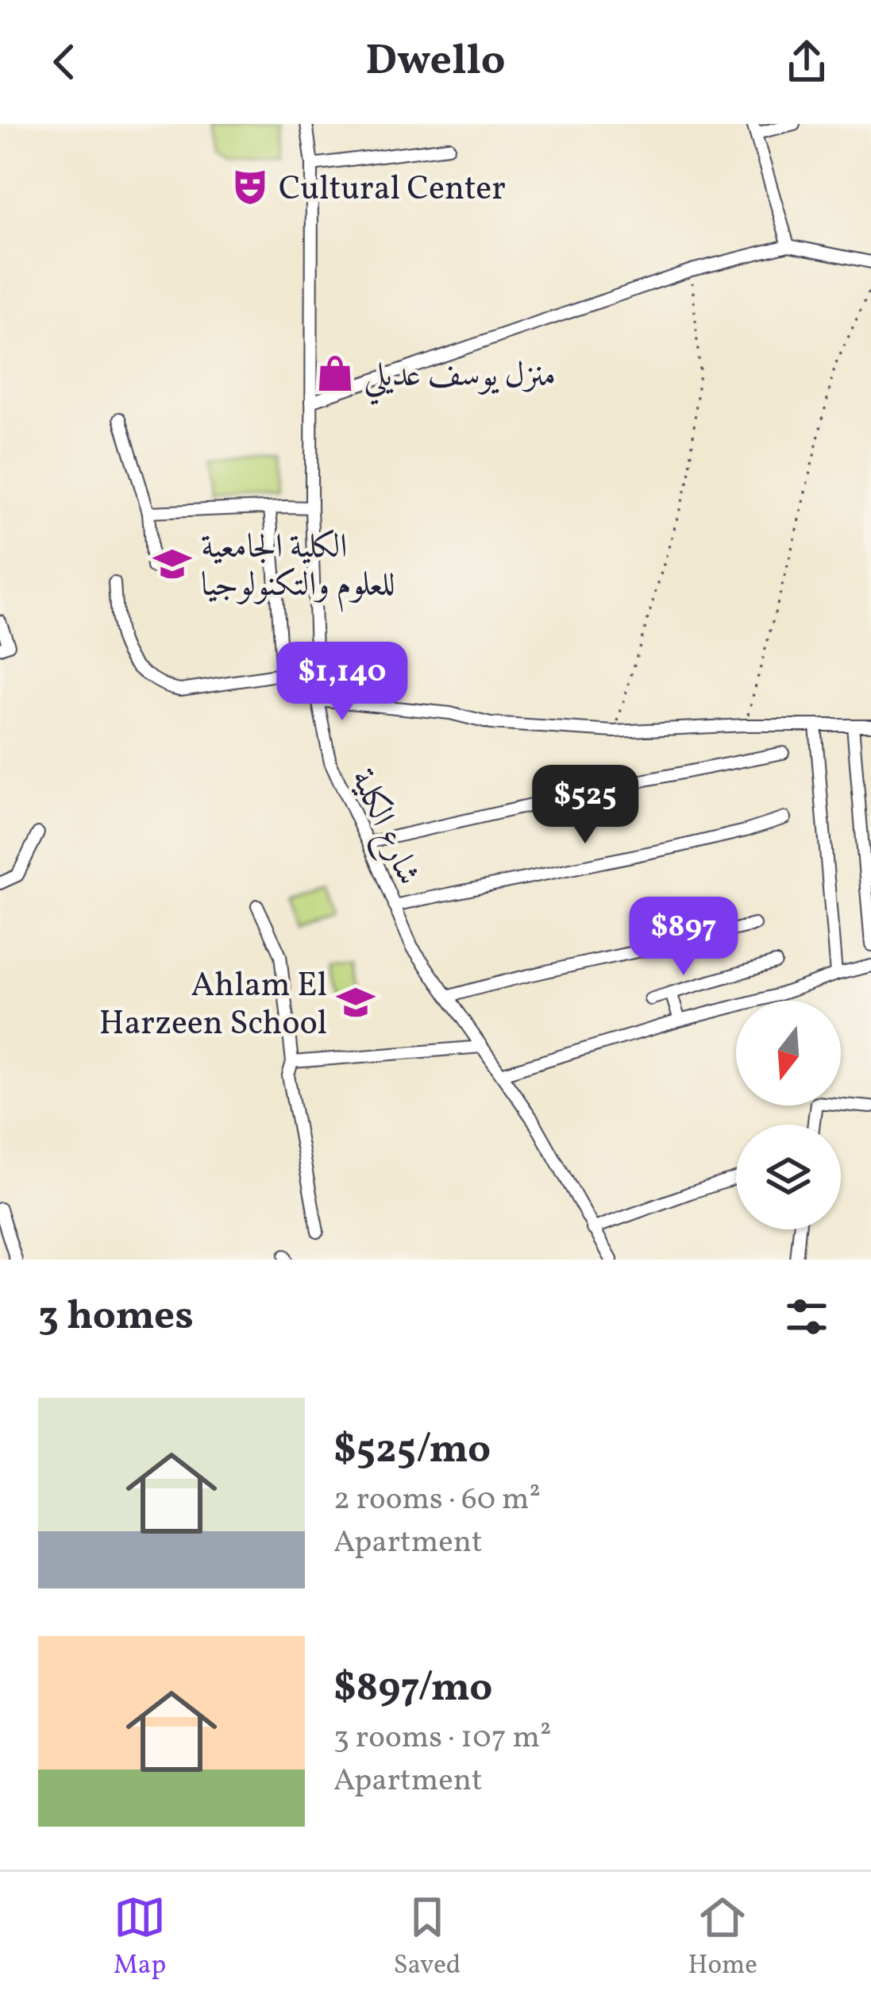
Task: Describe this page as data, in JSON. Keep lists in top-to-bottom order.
{
  "streets": {
    "street": ["شارع الكلية"]
  },
  "places": {
    "theatre": ["Cultural Center"],
    "shop": ["منزل يوسف عديلي"],
    "school or university": ["الكلية الجامعية للعلوم والتكنولوجيا", "Ahlam El Harzeen School"]
  },
  "north": "bottom",
  "page": {
    "header": "Dwello",
    "price": ["$1,140", "$525", "$897"],
    "heading": "3 homes",
    "list": [
      {
        "name": "$525/mo",
        "note": "2 rooms · 60 m² · Apartment"
      },
      {
        "name": "$897/mo",
        "note": "3 rooms · 107 m² · Apartment"
      }
    ],
    "tabs": ["Map", "Saved", "Home"]
  }
}
